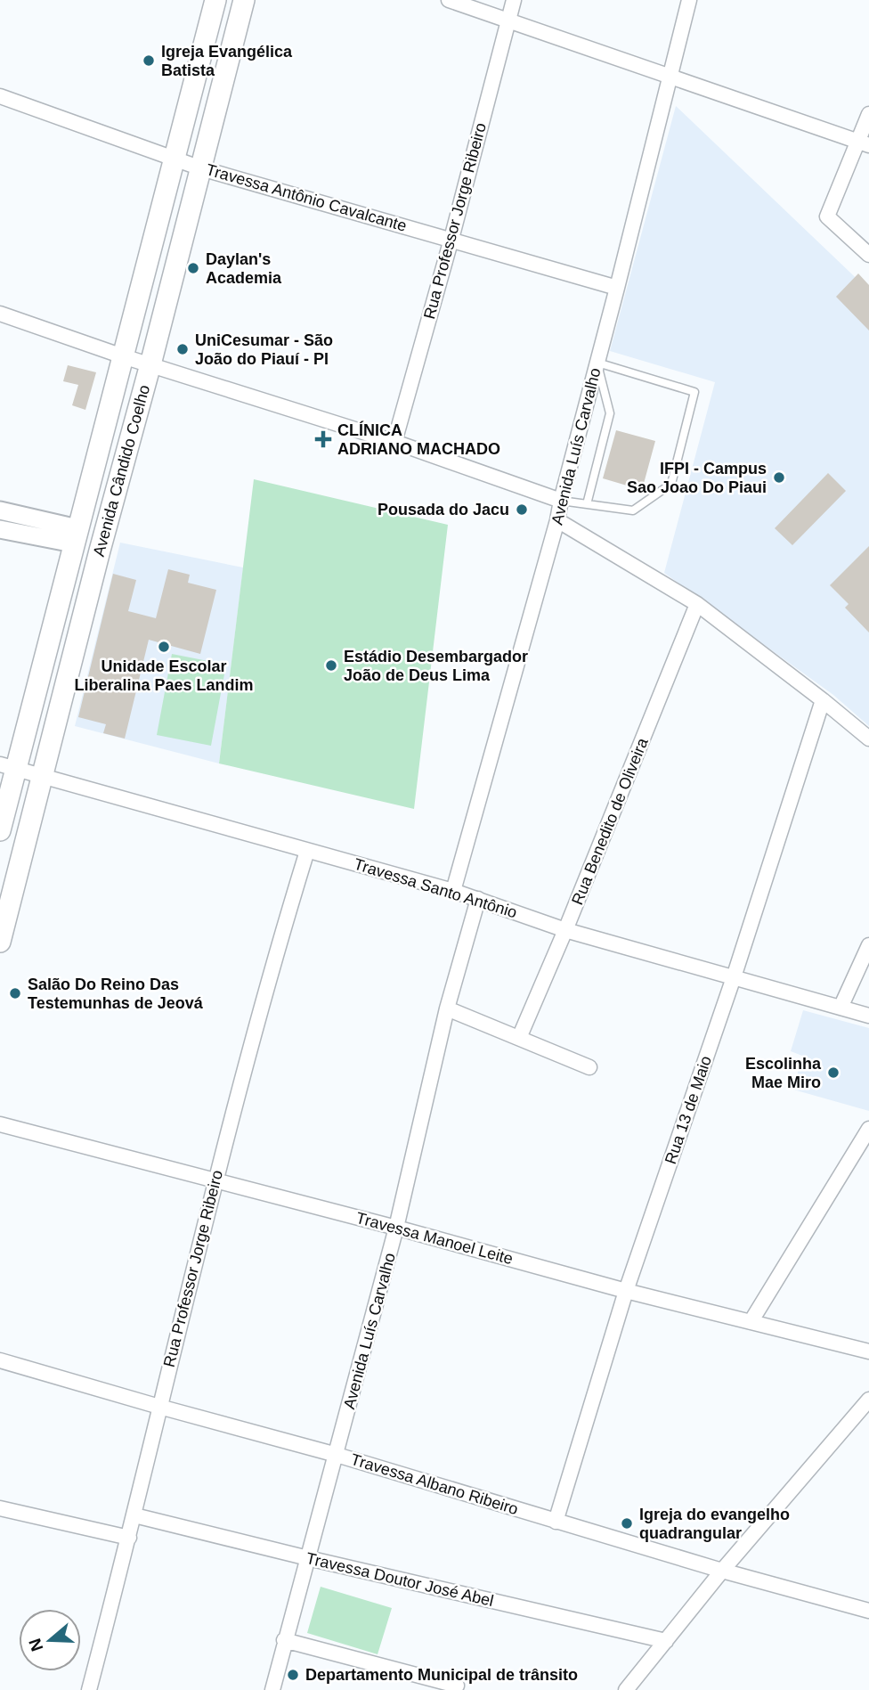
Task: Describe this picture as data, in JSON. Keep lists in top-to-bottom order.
{
  "streets": {
    "main road": ["Avenida Cândido Coelho"],
    "street": [
      "Travessa Antônio Cavalcante",
      "Rua Professor Jorge Ribeiro",
      "Avenida Luís Carvalho",
      "Rua Benedito de Oliveira",
      "Travessa Santo Antônio",
      "Rua 13 de Maio",
      "Travessa Manoel Leite",
      "Travessa Albano Ribeiro",
      "Travessa Doutor José Abel"
    ]
  },
  "crossings": [
    ["Travessa Antônio Cavalcante", "Rua Professor Jorge Ribeiro"],
    ["Travessa Antônio Cavalcante", "Avenida Luís Carvalho"],
    ["Travessa Antônio Cavalcante", "Avenida Cândido Coelho"],
    ["Rua Professor Jorge Ribeiro", "Travessa Santo Antônio"],
    ["Rua Professor Jorge Ribeiro", "Travessa Manoel Leite"],
    ["Rua Professor Jorge Ribeiro", "Travessa Albano Ribeiro"],
    ["Rua Professor Jorge Ribeiro", "Travessa Doutor José Abel"],
    ["Avenida Luís Carvalho", "Travessa Santo Antônio"],
    ["Avenida Luís Carvalho", "Travessa Manoel Leite"],
    ["Avenida Luís Carvalho", "Travessa Albano Ribeiro"],
    ["Avenida Luís Carvalho", "Travessa Doutor José Abel"],
    ["Avenida Cândido Coelho", "Travessa Santo Antônio"],
    ["Rua Benedito de Oliveira", "Travessa Santo Antônio"],
    ["Travessa Santo Antônio", "Rua 13 de Maio"],
    ["Rua 13 de Maio", "Travessa Manoel Leite"],
    ["Rua 13 de Maio", "Travessa Albano Ribeiro"]
  ],
  "places": {
    "other": [
      "Igreja Evangélica Batista",
      "Daylan's Academia",
      "UniCesumar - São João do Piauí - PI",
      "IFPI - Campus Sao Joao Do Piaui",
      "Pousada do Jacu",
      "Unidade Escolar Liberalina Paes Landim",
      "Estádio Desembargador João de Deus Lima",
      "Salão Do Reino Das Testemunhas de Jeová",
      "Escolinha Mae Miro",
      "Igreja do evangelho quadrangular",
      "Departamento Municipal de trânsito"
    ],
    "health": ["CLÍNICA ADRIANO MACHADO"]
  },
  "north": "left"
}
